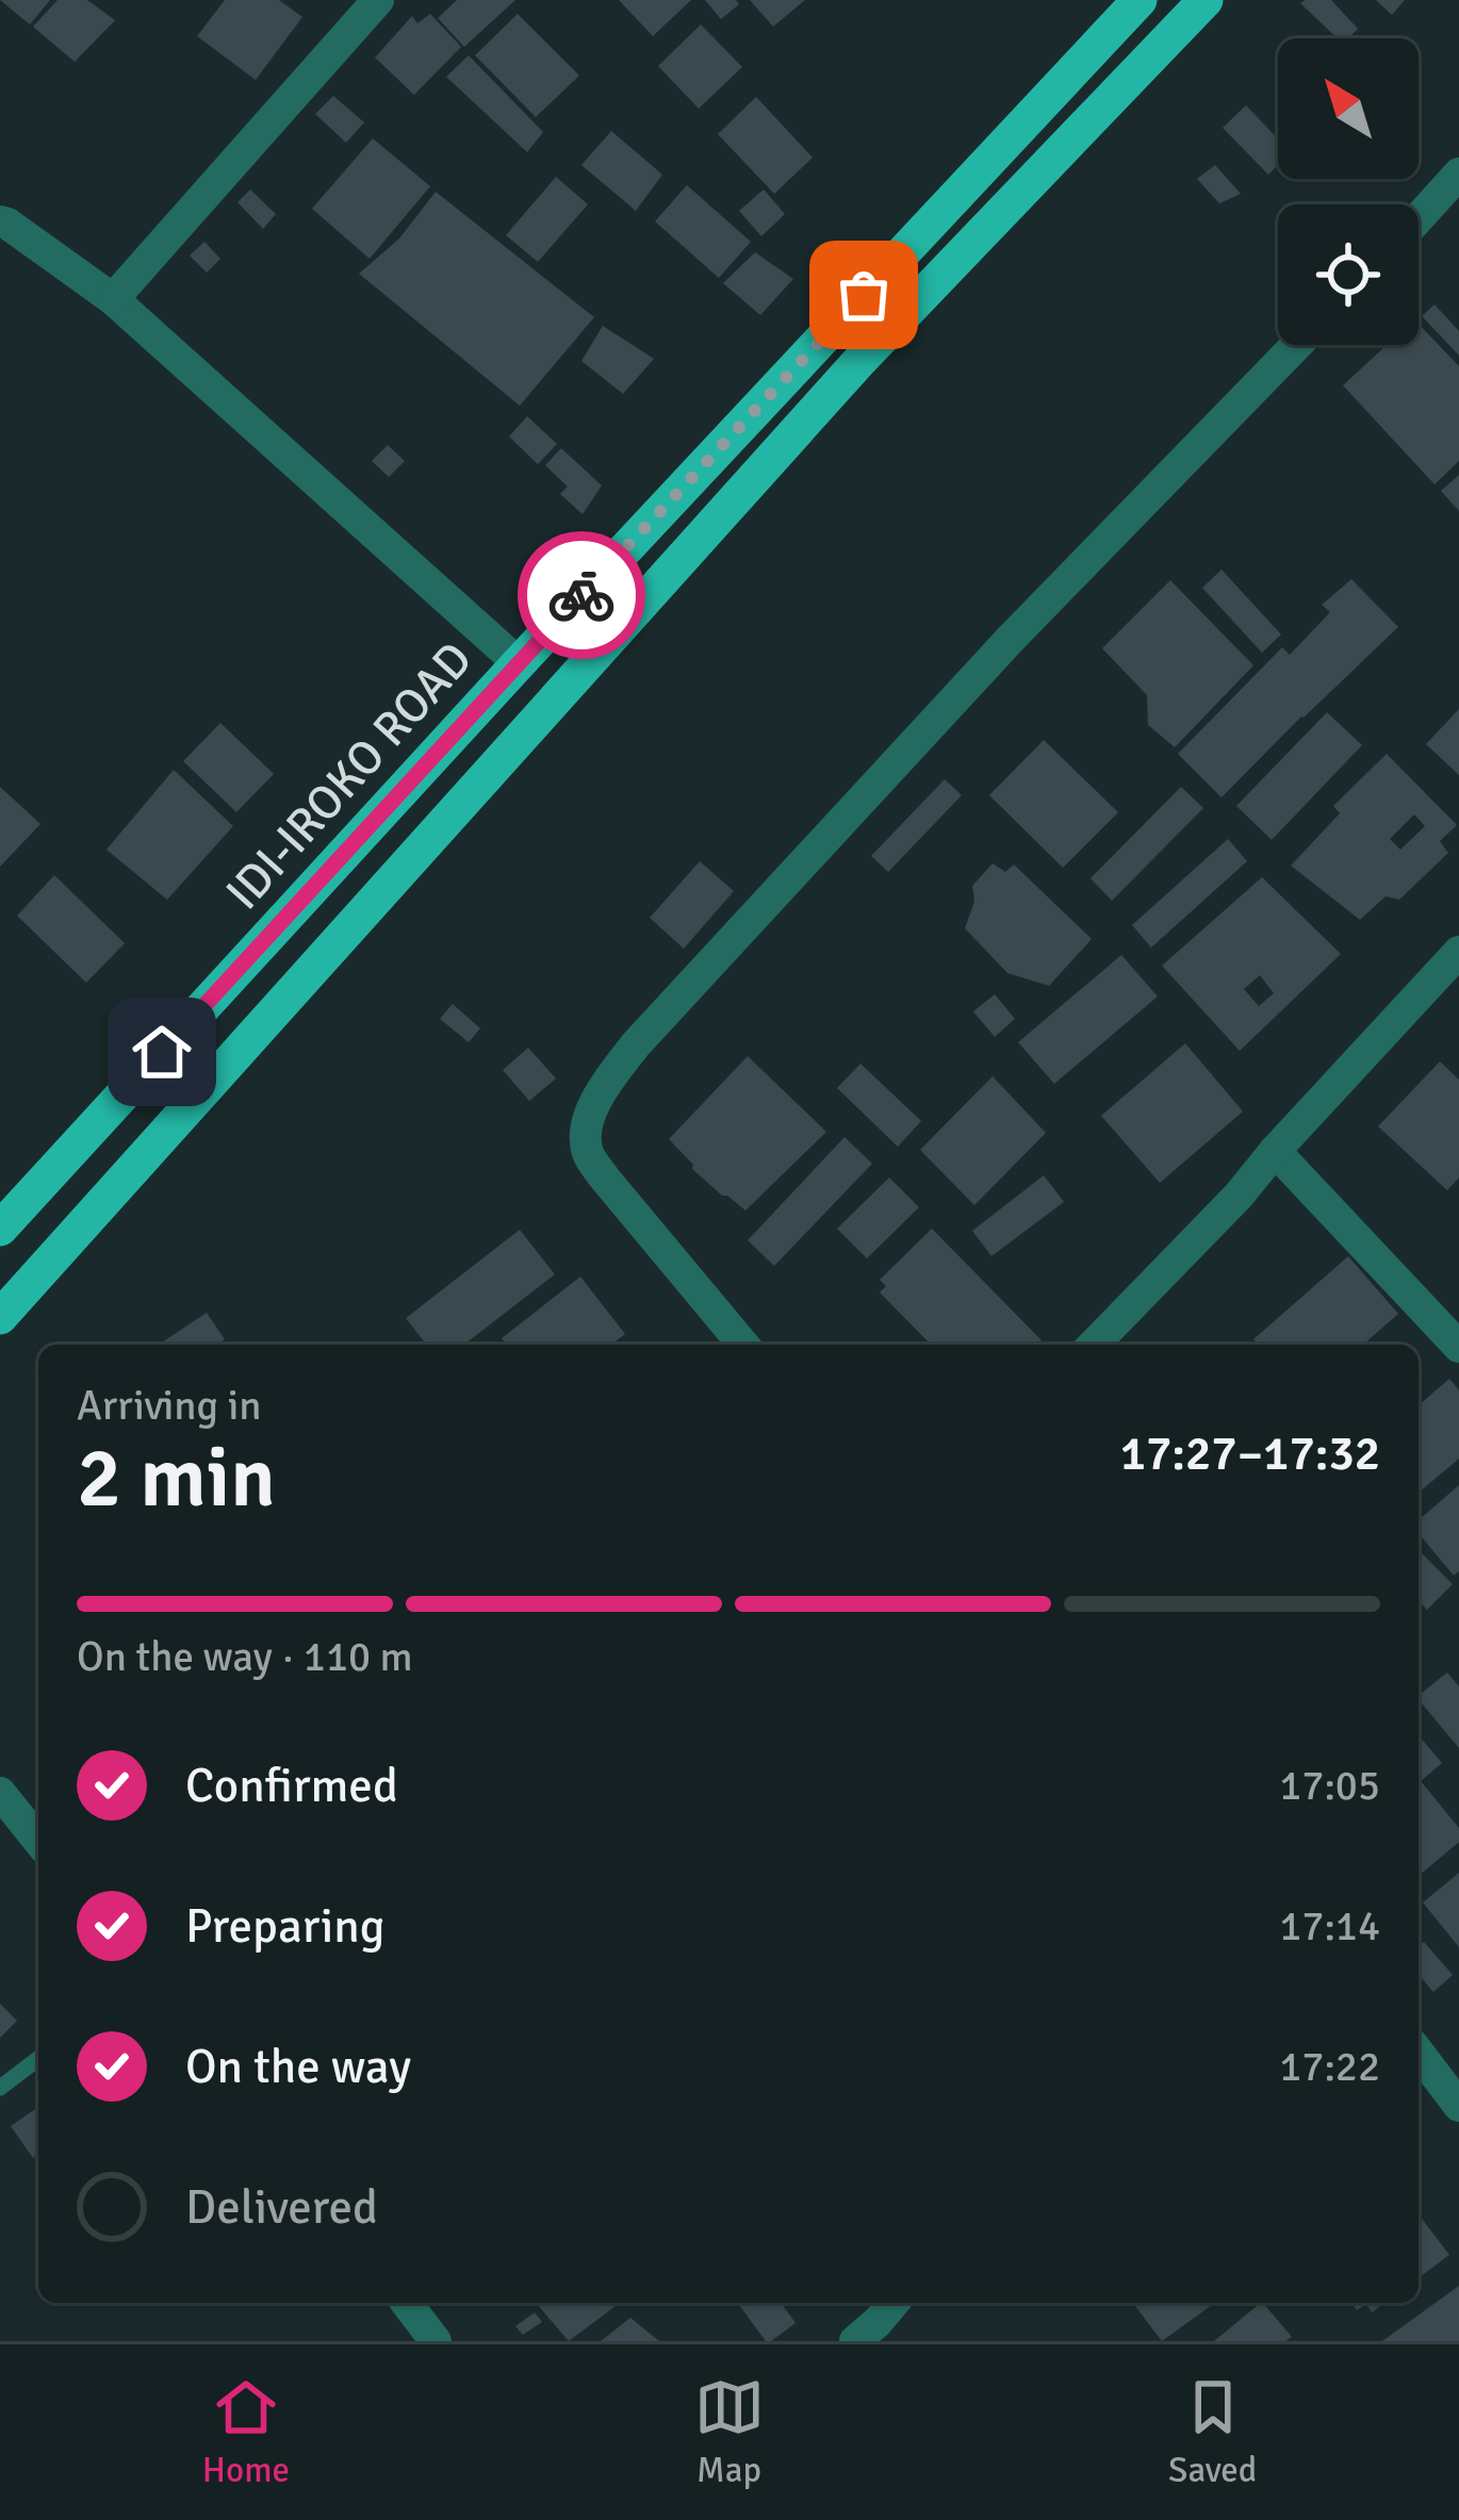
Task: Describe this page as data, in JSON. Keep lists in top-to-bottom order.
{
  "streets": {
    "highway": ["IDI-IROKO ROAD"]
  },
  "north": "top left",
  "page": {
    "heading": ["2 min", "Arriving in", "17:27–17:32"],
    "bar": "On the way · 110 m",
    "list": [
      ["Confirmed", "17:05"],
      ["Preparing", "17:14"],
      ["On the way", "17:22"],
      "Delivered"
    ],
    "tabs": ["Home", "Map", "Saved"]
  }
}
